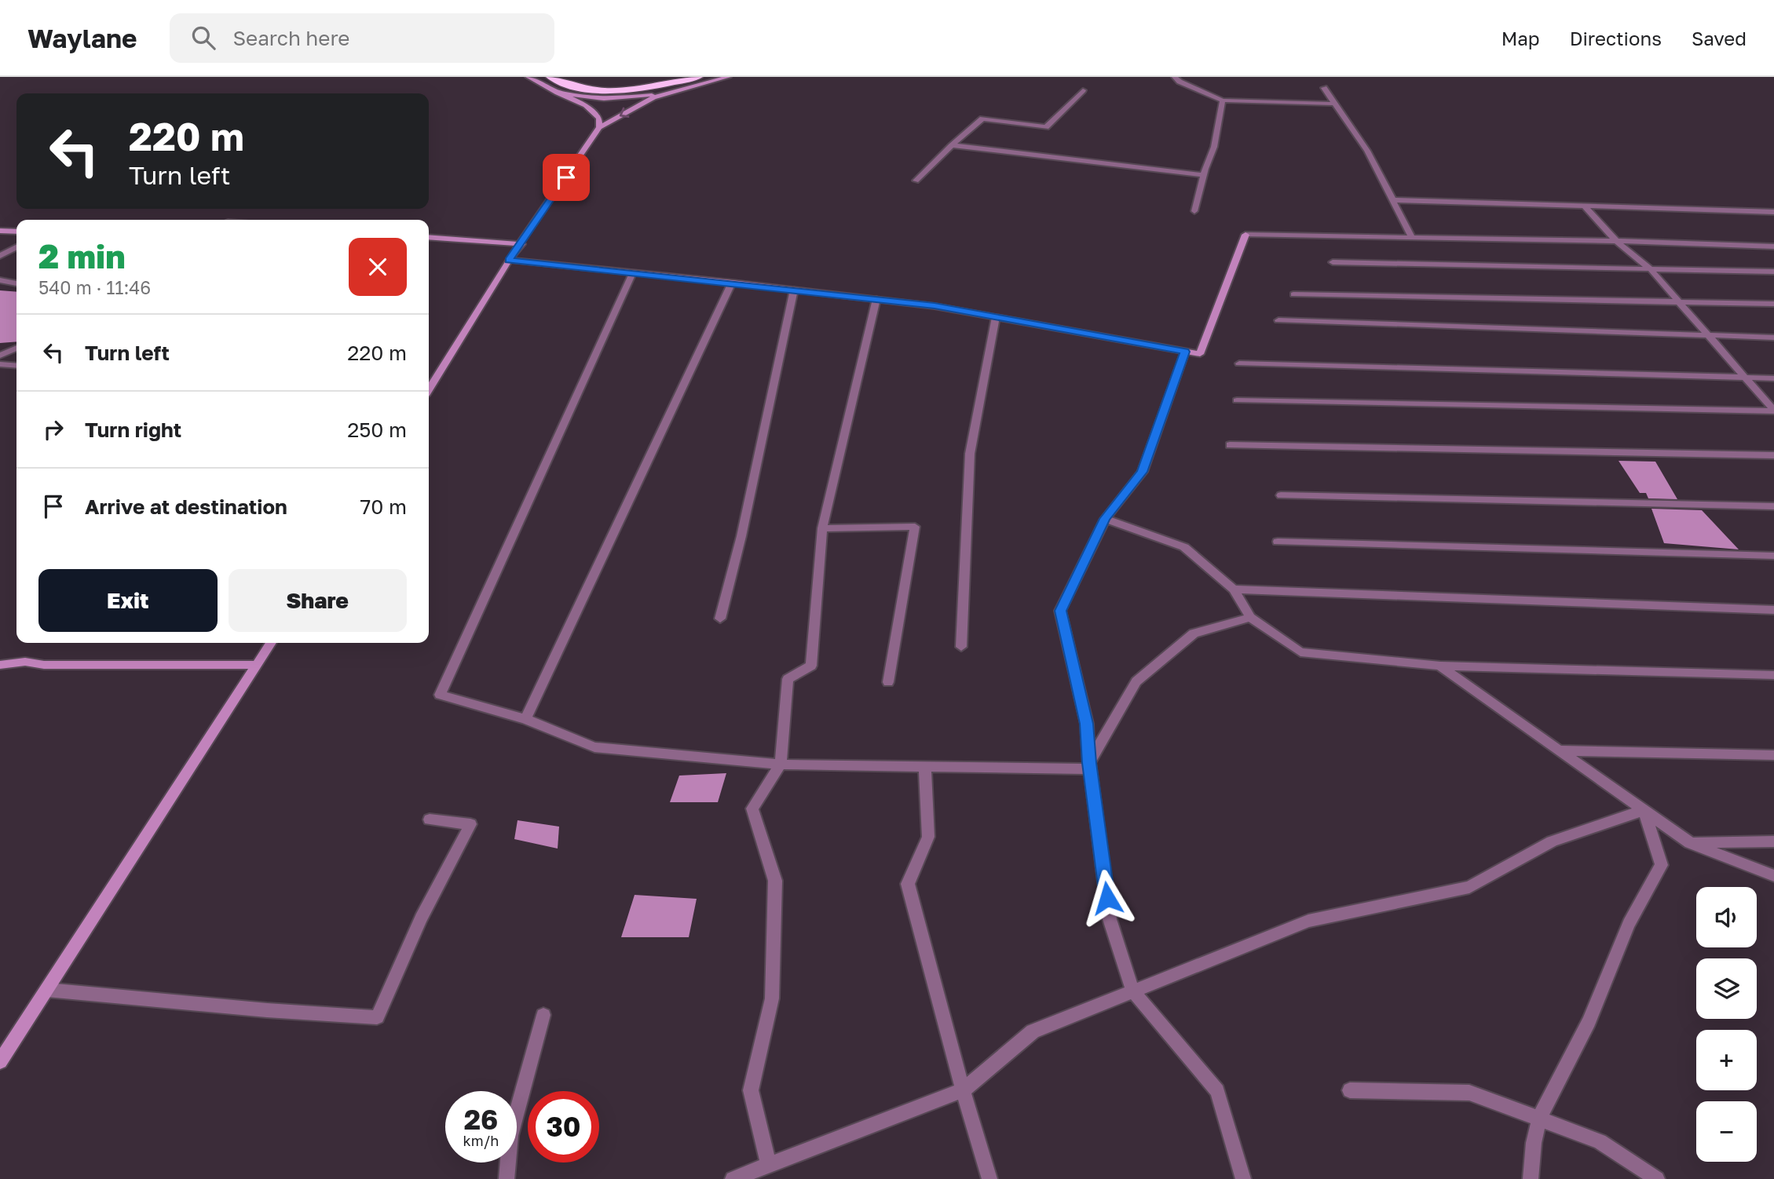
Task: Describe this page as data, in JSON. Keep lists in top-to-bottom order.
{
  "page": {
    "header": "Waylane",
    "search": "Search here",
    "nav": ["Map", "Directions", "Saved"],
    "turn": ["220 m", "Turn left"],
    "heading": ["2 min", "540 m · 11:46"],
    "list": [
      {
        "name": "Turn left",
        "value": "220 m"
      },
      {
        "name": "Turn right",
        "value": "250 m"
      },
      {
        "name": "Arrive at destination",
        "value": "70 m"
      }
    ],
    "buttons": ["Exit", "Share"],
    "map_buttons": ["+", "−"],
    "speed": "26 km/h",
    "limit": "30"
  }
}
